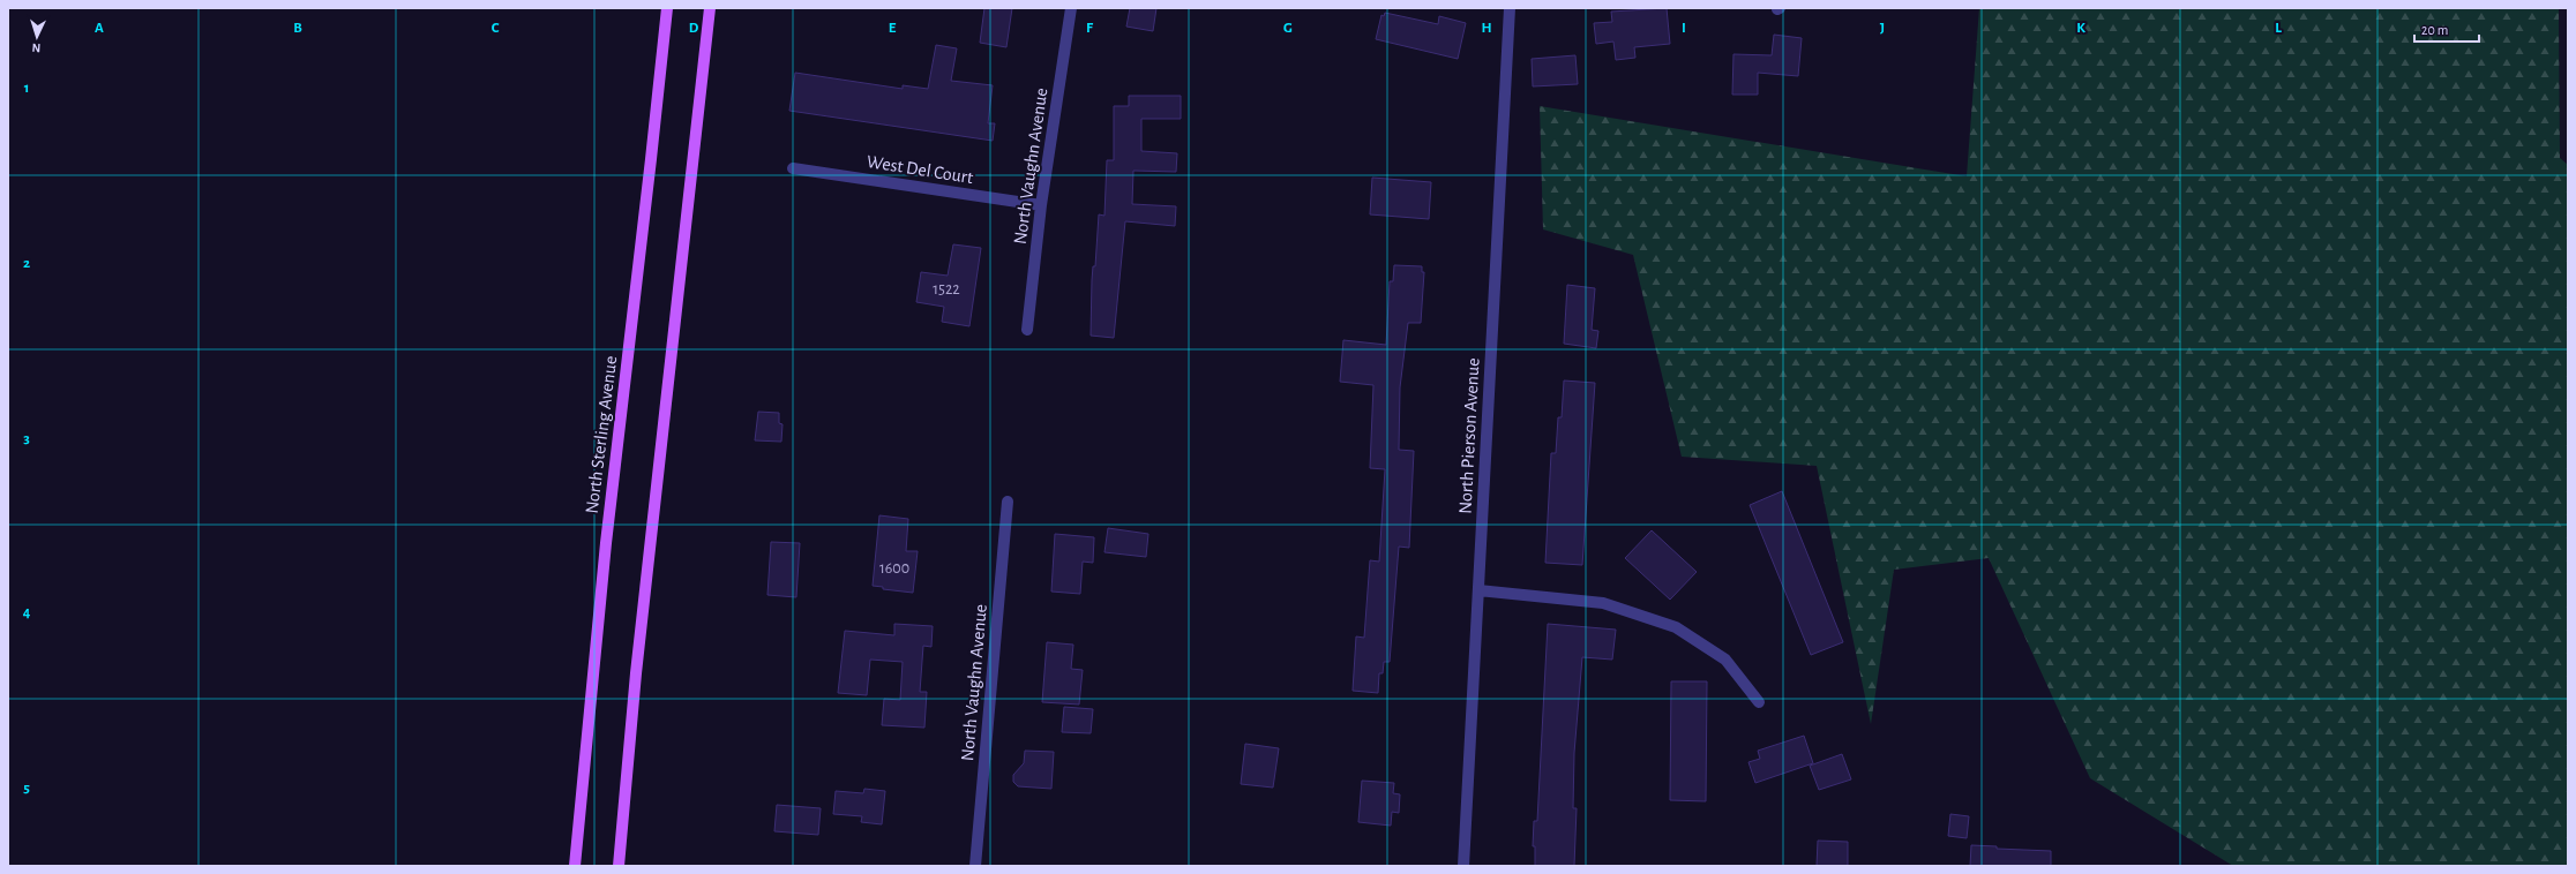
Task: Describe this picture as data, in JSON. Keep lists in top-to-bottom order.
{
  "streets": {
    "main road": ["North Sterling Avenue"],
    "street": ["North Vaughn Avenue", "West Del Court", "North Pierson Avenue"]
  },
  "crossings": [
    ["North Vaughn Avenue", "West Del Court"]
  ],
  "house_numbers": ["1522", "1600"],
  "scale_bar": "20 m",
  "north": "bottom",
  "grid": {
    "columns": [
      "A",
      "B",
      "C",
      "D",
      "E",
      "F",
      "G",
      "H",
      "I",
      "J",
      "K",
      "L"
    ],
    "rows": [
      "1",
      "2",
      "3",
      "4",
      "5"
    ]
  }
}
